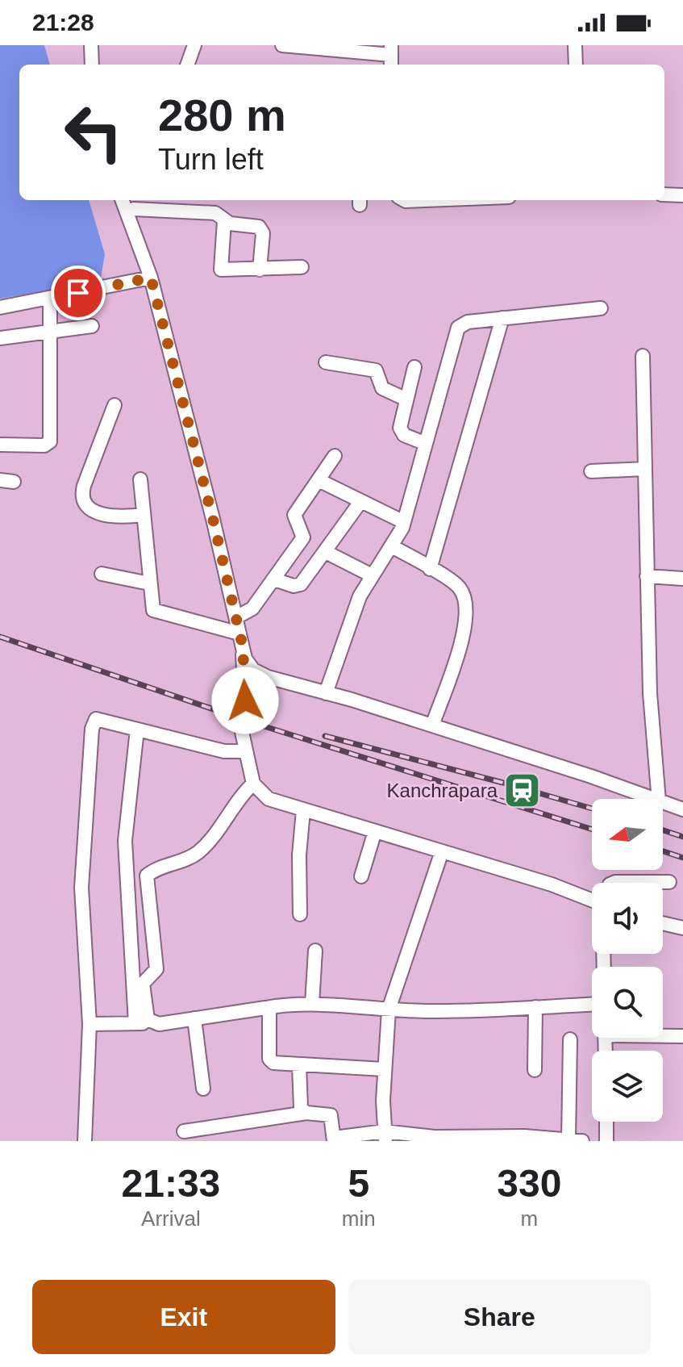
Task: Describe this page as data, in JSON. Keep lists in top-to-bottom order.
{
  "places": {
    "station": ["Kanchrapara"]
  },
  "north": "left",
  "page": {
    "status": "21:28",
    "turn": ["280 m", "Turn left"],
    "eta": [
      "21:33",
      "Arrival",
      "5",
      "min",
      "330",
      "m"
    ],
    "buttons": ["Exit", "Share"]
  }
}
